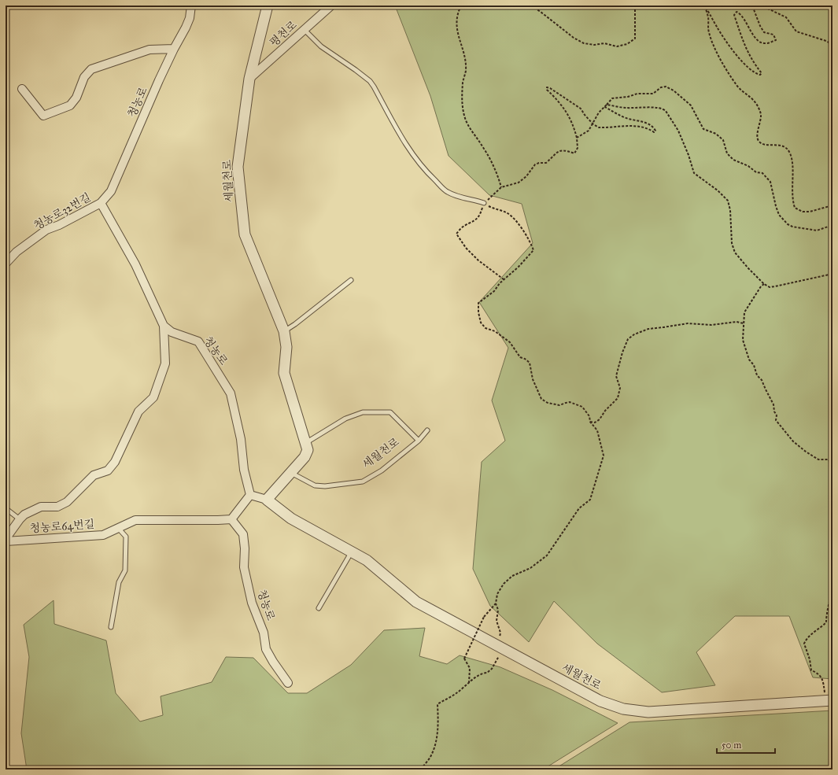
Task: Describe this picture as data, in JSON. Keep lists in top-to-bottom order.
{
  "streets": {
    "street": [
      "평천로",
      "청농로",
      "세월천로",
      "청농로32번길",
      "청농로64번길"
    ]
  },
  "crossings": [
    ["평천로", "세월천로"],
    ["청농로", "세월천로"],
    ["청농로", "청농로32번길"],
    ["청농로", "청농로64번길"]
  ],
  "scale_bar": "50 m"
}
